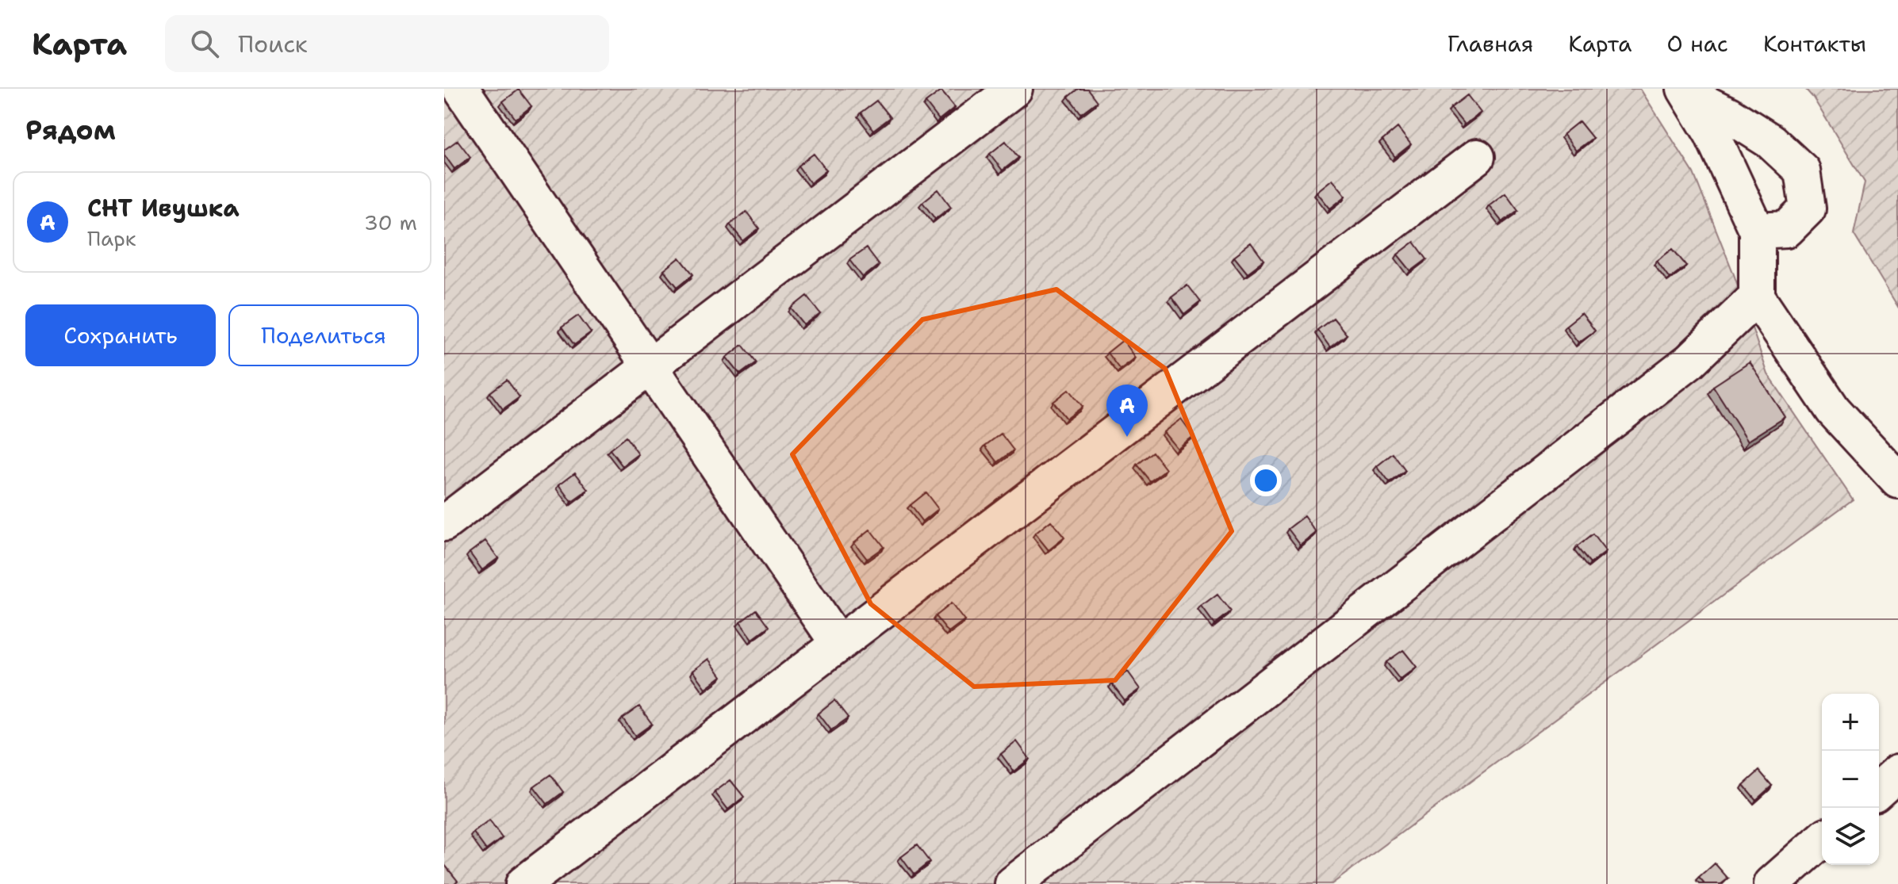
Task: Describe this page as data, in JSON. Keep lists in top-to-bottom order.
{
  "page": {
    "header": "Карта",
    "search": "Поиск",
    "nav": [
      "Главная",
      "Карта",
      "О нас",
      "Контакты"
    ],
    "heading": "Рядом",
    "list": [
      {
        "mark": "A",
        "name": "СНТ Ивушка",
        "note": "Парк",
        "value": "30 m"
      }
    ],
    "buttons": ["Сохранить", "Поделиться"],
    "pins": "A",
    "map_buttons": ["+", "−"]
  }
}
